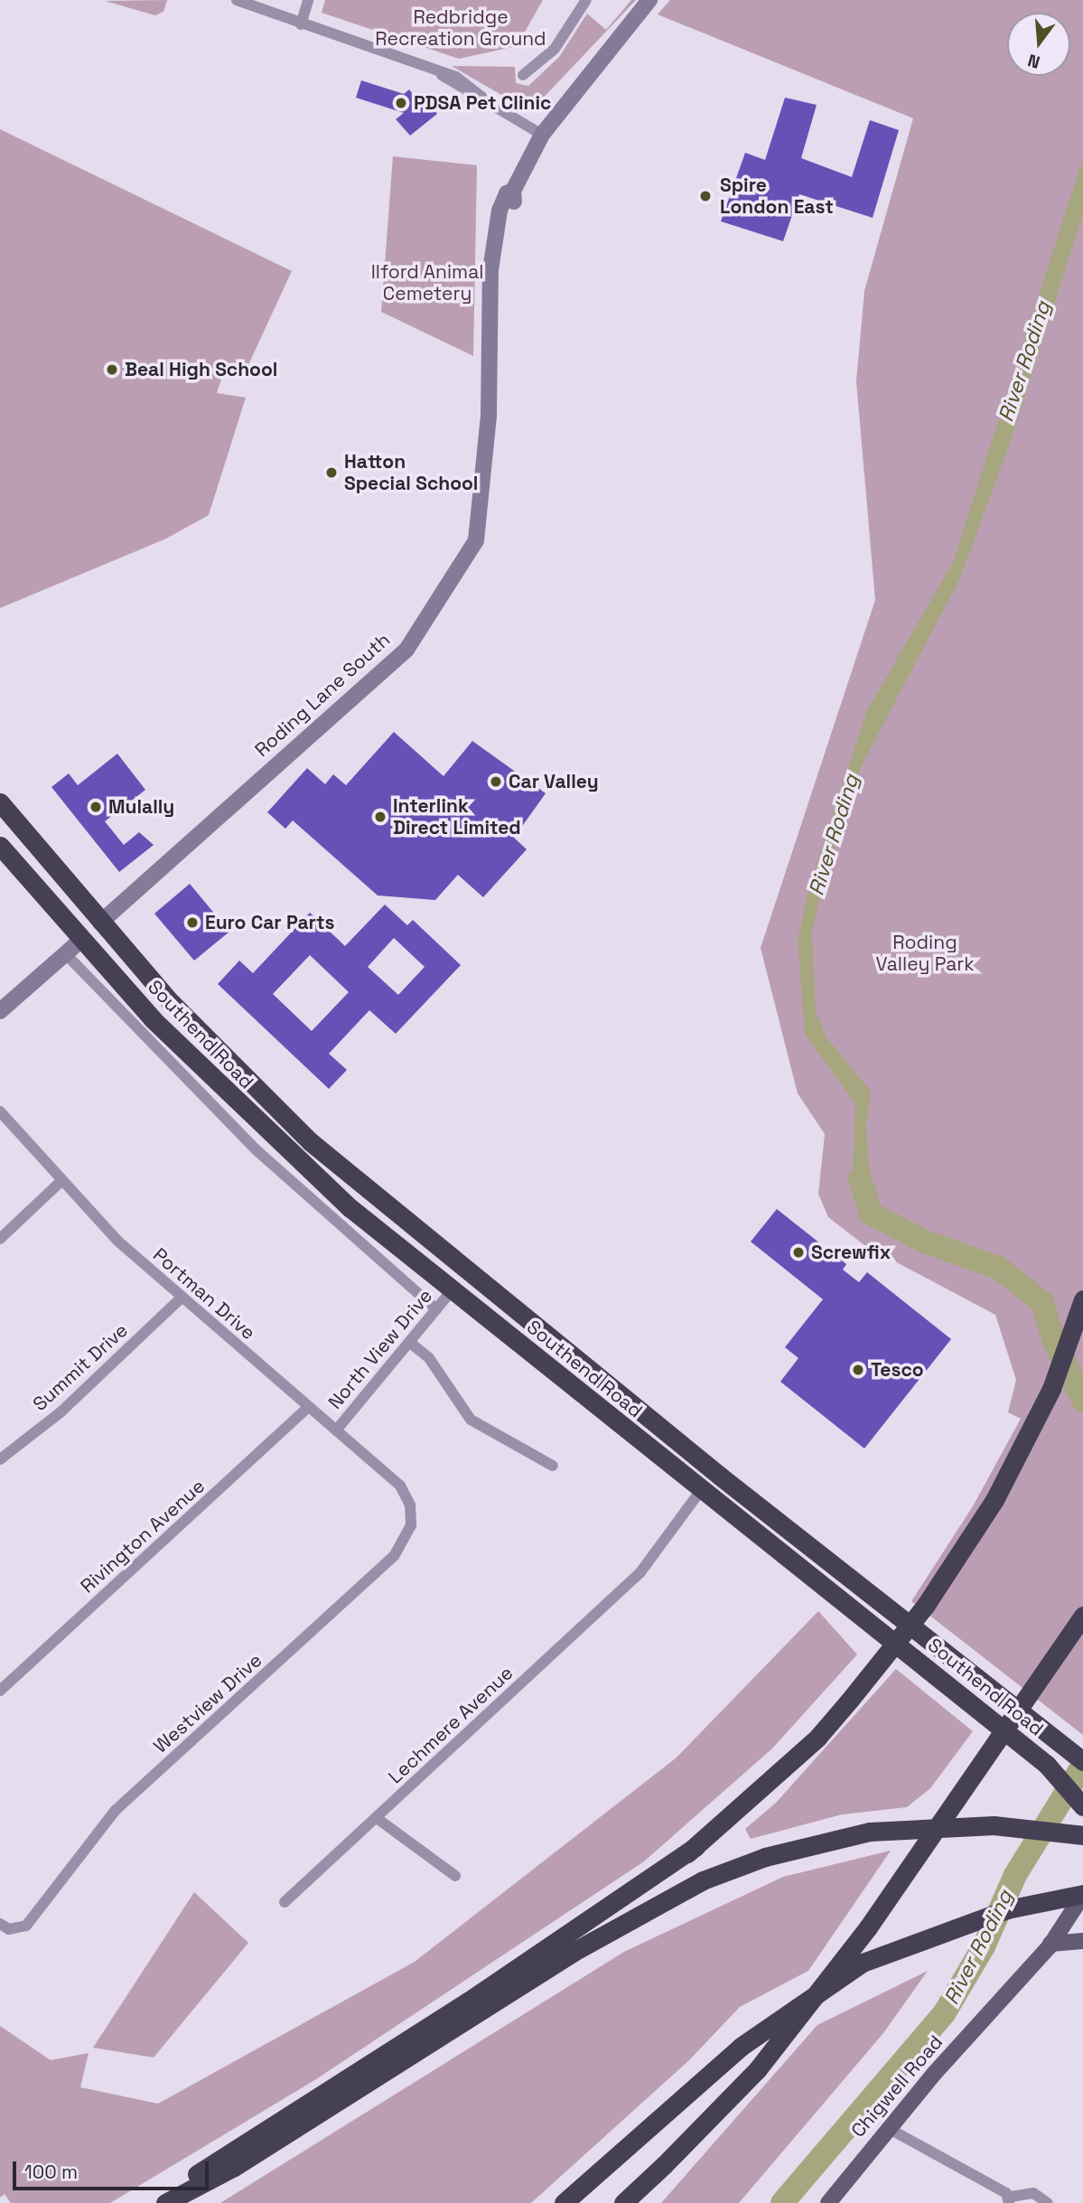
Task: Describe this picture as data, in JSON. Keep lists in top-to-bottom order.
{
  "streets": {
    "highway": ["Southend Road"],
    "main road": ["Chigwell Road"],
    "street": [
      "Roding Lane South",
      "Portman Drive",
      "North View Drive",
      "Summit Drive",
      "Rivington Avenue",
      "Westview Drive",
      "Lechmere Avenue"
    ]
  },
  "crossings": [
    ["Roding Lane South", "Southend Road"],
    ["Southend Road", "North View Drive"],
    ["Southend Road", "Lechmere Avenue"],
    ["Portman Drive", "North View Drive"],
    ["Portman Drive", "Summit Drive"],
    ["Portman Drive", "Rivington Avenue"],
    ["Portman Drive", "Westview Drive"]
  ],
  "water": ["River Roding"],
  "parks": ["Redbridge Recreation Ground", "Ilford Animal Cemetery", "Roding Valley Park"],
  "places": [
    "PDSA Pet Clinic",
    "Spire London East",
    "Beal High School",
    "Hatton Special School",
    "Car Valley",
    "Mulally",
    "Interlink Direct Limited",
    "Euro Car Parts",
    "Screwfix",
    "Tesco"
  ],
  "scale_bar": "100 m",
  "north": "bottom"
}
